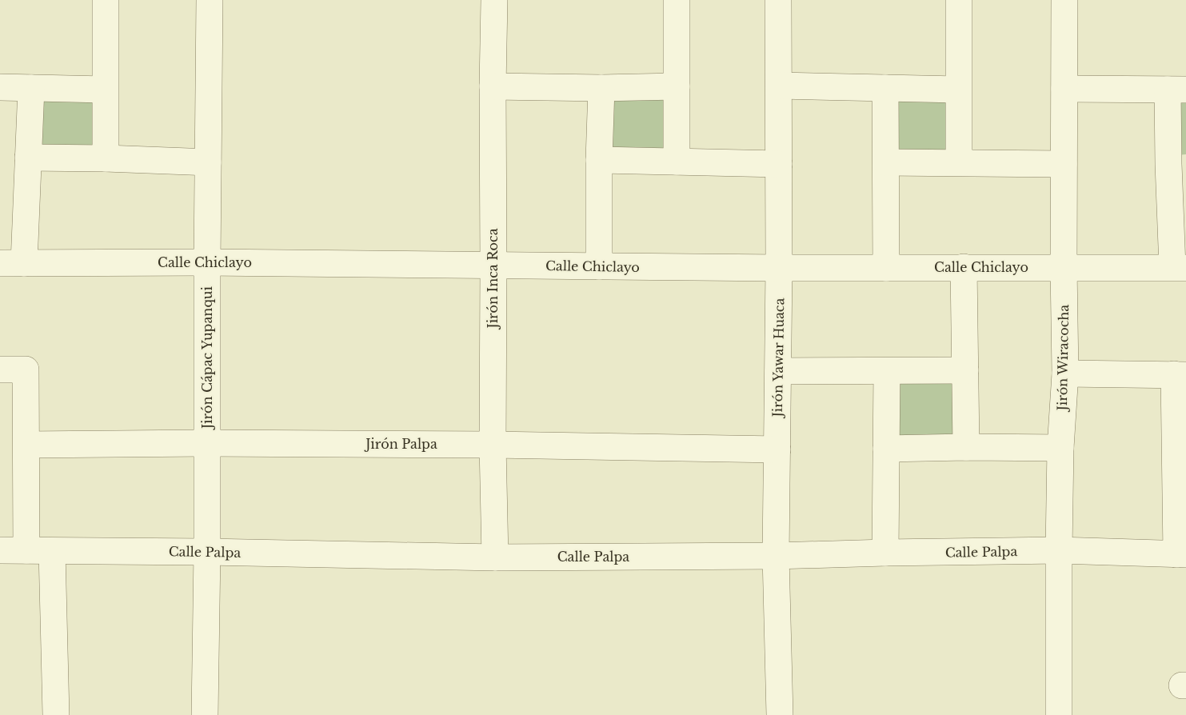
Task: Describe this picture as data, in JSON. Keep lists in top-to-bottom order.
{
  "streets": {
    "street": [
      "Calle Chiclayo",
      "Jirón Inca Roca",
      "Jirón Cápac Yupanqui",
      "Jirón Yawar Huaca",
      "Jirón Wiracocha",
      "Jirón Palpa",
      "Calle Palpa"
    ]
  },
  "crossings": [
    ["Calle Chiclayo", "Jirón Inca Roca"],
    ["Calle Chiclayo", "Jirón Cápac Yupanqui"],
    ["Calle Chiclayo", "Jirón Yawar Huaca"],
    ["Calle Chiclayo", "Jirón Wiracocha"],
    ["Jirón Inca Roca", "Jirón Palpa"],
    ["Jirón Inca Roca", "Calle Palpa"],
    ["Jirón Cápac Yupanqui", "Jirón Palpa"],
    ["Jirón Cápac Yupanqui", "Calle Palpa"],
    ["Jirón Yawar Huaca", "Jirón Palpa"],
    ["Jirón Yawar Huaca", "Calle Palpa"],
    ["Jirón Wiracocha", "Calle Palpa"]
  ]
}
